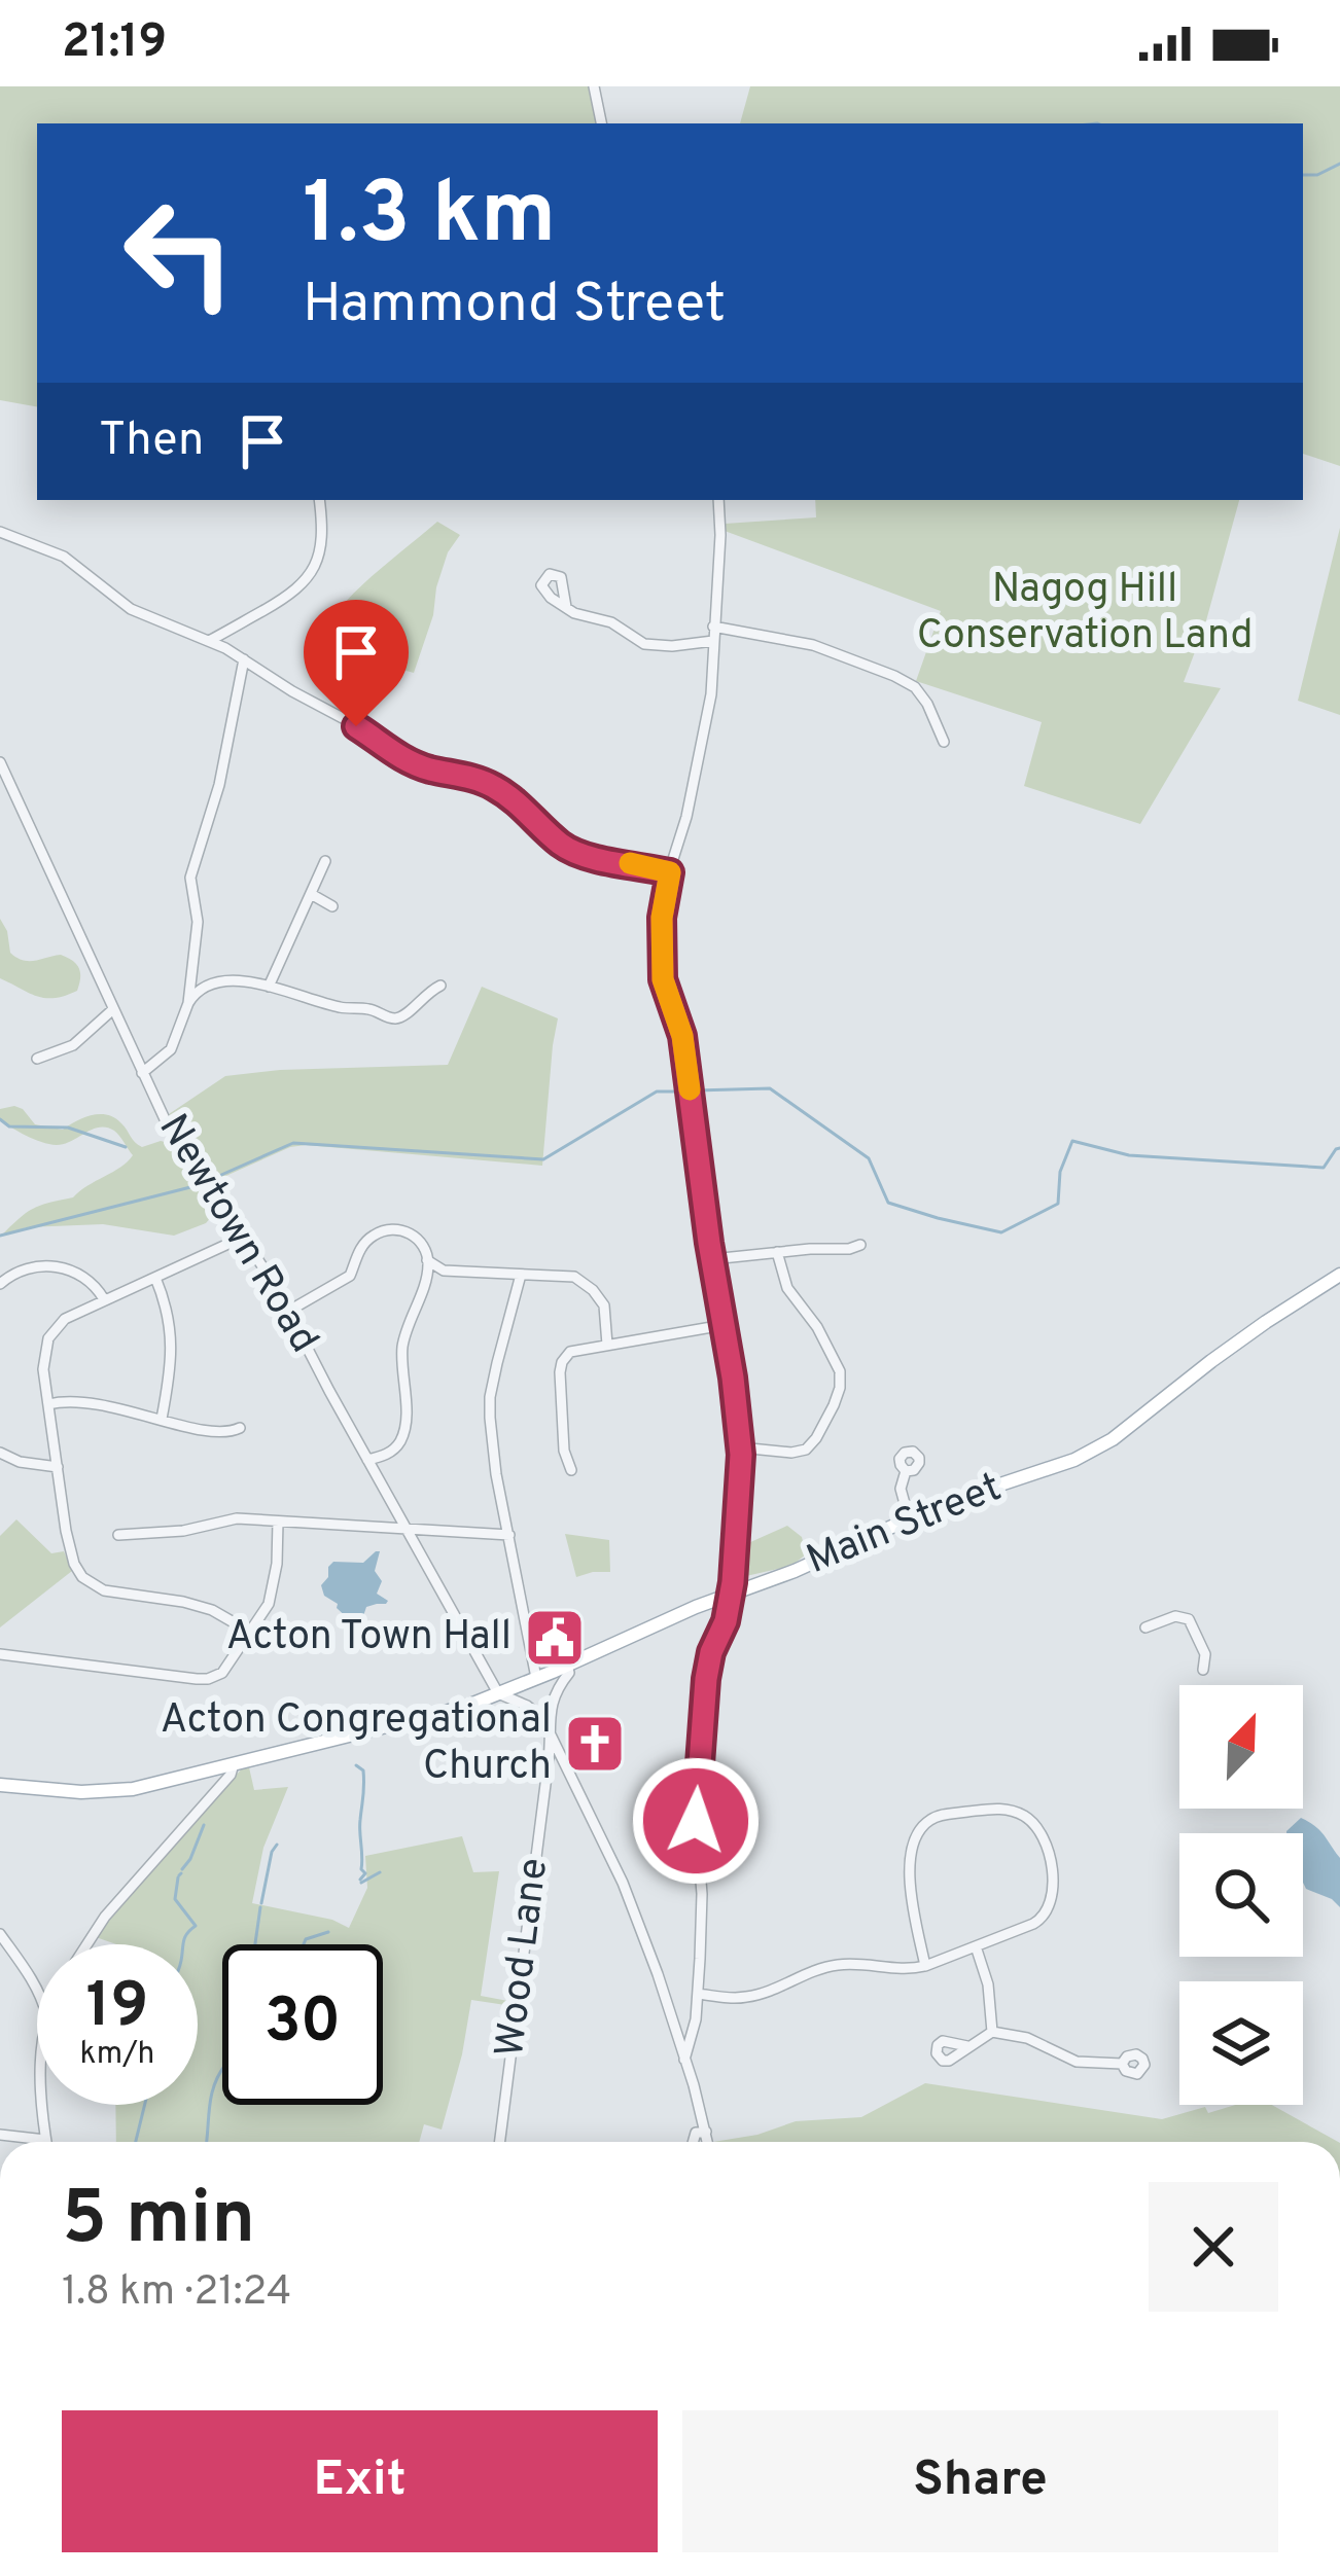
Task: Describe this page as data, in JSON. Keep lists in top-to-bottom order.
{
  "streets": {
    "main road": ["Main Street"],
    "street": ["Newtown Road", "Wood Lane"]
  },
  "crossings": [
    ["Newtown Road", "Main Street"],
    ["Main Street", "Wood Lane"]
  ],
  "parks": ["Nagog Hill Conservation Land"],
  "places": {
    "public building": ["Acton Town Hall"],
    "church": ["Acton Congregational Church"]
  },
  "north": "top right",
  "page": {
    "status": "21:19",
    "turn": ["1.3 km", "Hammond Street"],
    "then": "Then",
    "speed": "19 km/h",
    "limit": "30",
    "heading": ["5 min", "1.8 km · 21:24"],
    "buttons": ["Exit", "Share"]
  }
}
